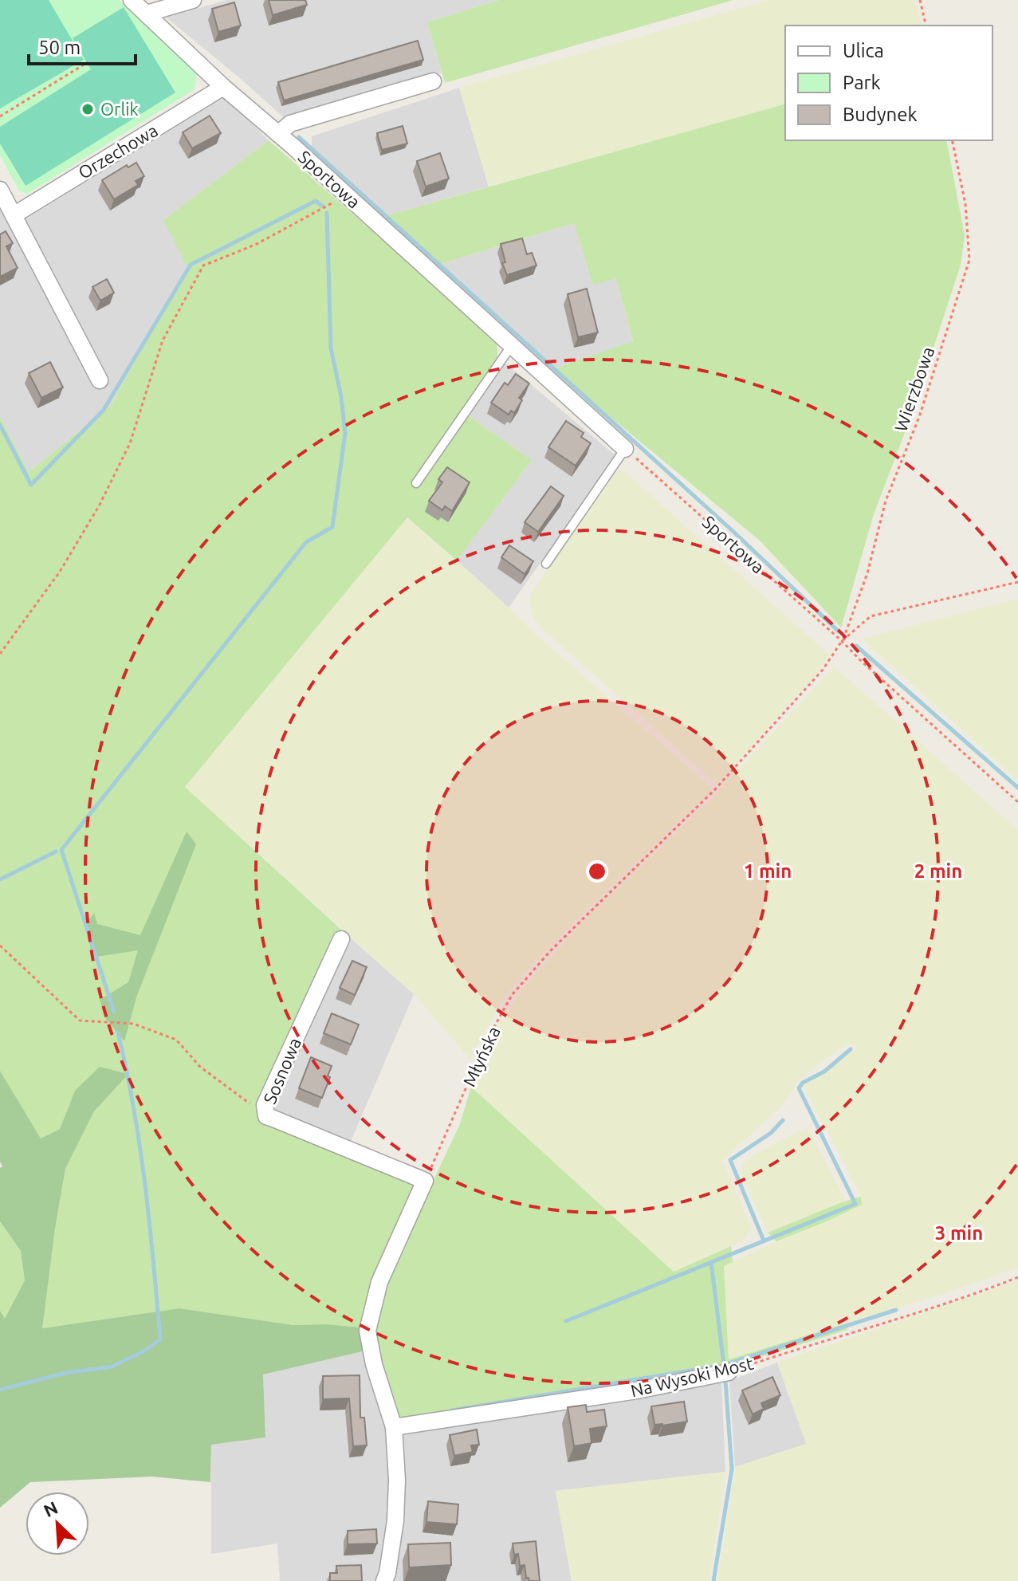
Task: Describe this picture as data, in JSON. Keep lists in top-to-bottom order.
{
  "streets": {
    "street": [
      "Orzechowa",
      "Sportowa",
      "Sosnowa",
      "Na Wysoki Most"
    ],
    "path": ["Wierzbowa", "Młyńska"]
  },
  "crossings": [
    ["Orzechowa", "Sportowa"],
    ["Sportowa", "Wierzbowa"],
    ["Sportowa", "Młyńska"],
    ["Wierzbowa", "Młyńska"],
    ["Młyńska", "Sosnowa"]
  ],
  "places": ["Orlik"],
  "legend": ["Ulica", "Park", "Budynek"],
  "scale_bar": "50 m",
  "north": "top left",
  "rings": ["1 min", "2 min", "3 min"]
}
